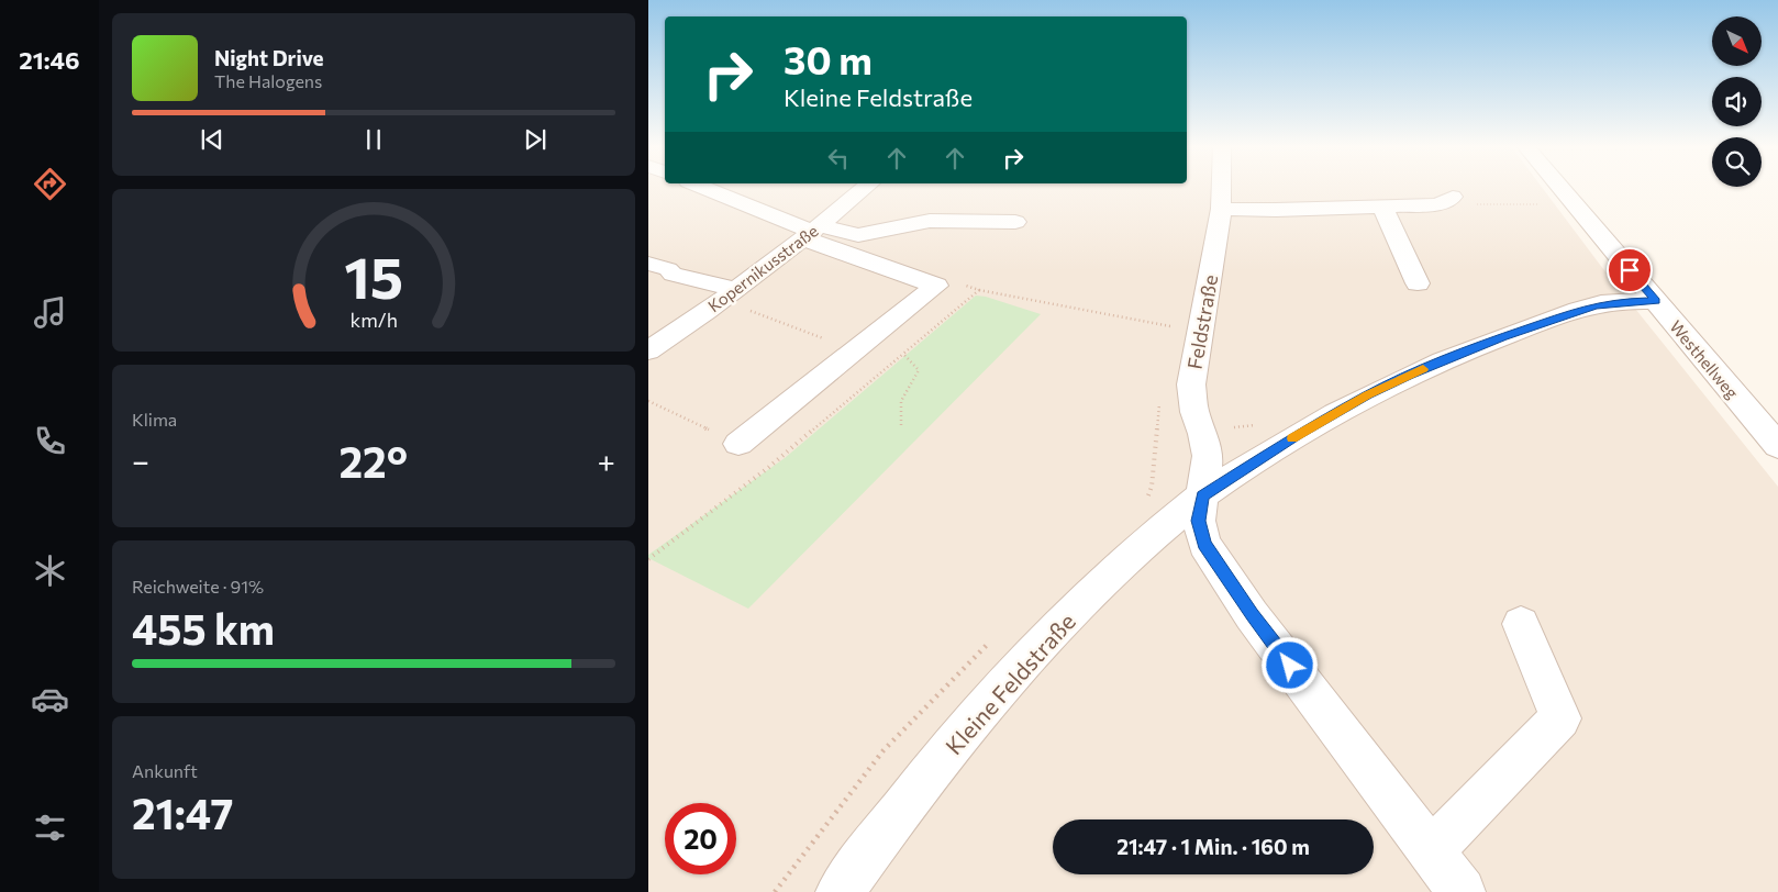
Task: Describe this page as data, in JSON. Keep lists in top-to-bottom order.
{
  "streets": {
    "street": [
      "Kopernikusstraße",
      "Feldstraße",
      "Westhellweg",
      "Kleine Feldstraße"
    ]
  },
  "crossings": [
    ["Feldstraße", "Kleine Feldstraße"],
    ["Westhellweg", "Kleine Feldstraße"]
  ],
  "north": "bottom right",
  "page": {
    "tabs": "21:46",
    "turn": ["30 m", "Kleine Feldstraße"],
    "song": ["Night Drive", "The Halogens"],
    "tile": [
      "Klima",
      ["Reichweite · 91%", "455 km"],
      ["Ankunft", "21:47"]
    ],
    "heat": ["−", "22°", "+"],
    "limit": "20",
    "trip": "21:47 · 1 Min. · 160 m",
    "gauge": ["15", "km/h"]
  }
}
